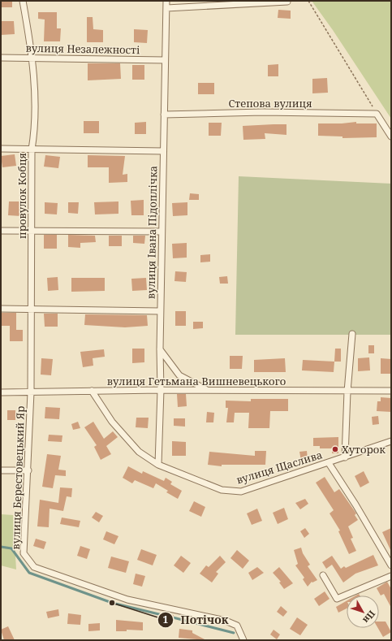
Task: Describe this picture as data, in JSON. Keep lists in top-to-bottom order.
{
  "streets": {
    "street": [
      "вулиця Незалежності",
      "Степова вулиця",
      "провулок Кобця",
      "вулиця Івана Підоплічка",
      "вулиця Гетьмана Вишневецького",
      "вулиця Щаслива",
      "вулиця Берестовецький Яр"
    ]
  },
  "crossings": [
    ["вулиця Незалежності", "провулок Кобця"],
    ["вулиця Незалежності", "вулиця Івана Підоплічка"],
    ["Степова вулиця", "вулиця Івана Підоплічка"],
    ["провулок Кобця", "вулиця Гетьмана Вишневецького"],
    ["провулок Кобця", "вулиця Берестовецький Яр"],
    ["вулиця Івана Підоплічка", "вулиця Гетьмана Вишневецького"],
    ["вулиця Івана Підоплічка", "вулиця Щаслива"],
    ["вулиця Гетьмана Вишневецького", "вулиця Щаслива"],
    ["вулиця Гетьмана Вишневецького", "вулиця Берестовецький Яр"]
  ],
  "places": ["Хуторок", "Потічок"],
  "north": "bottom right"
}
